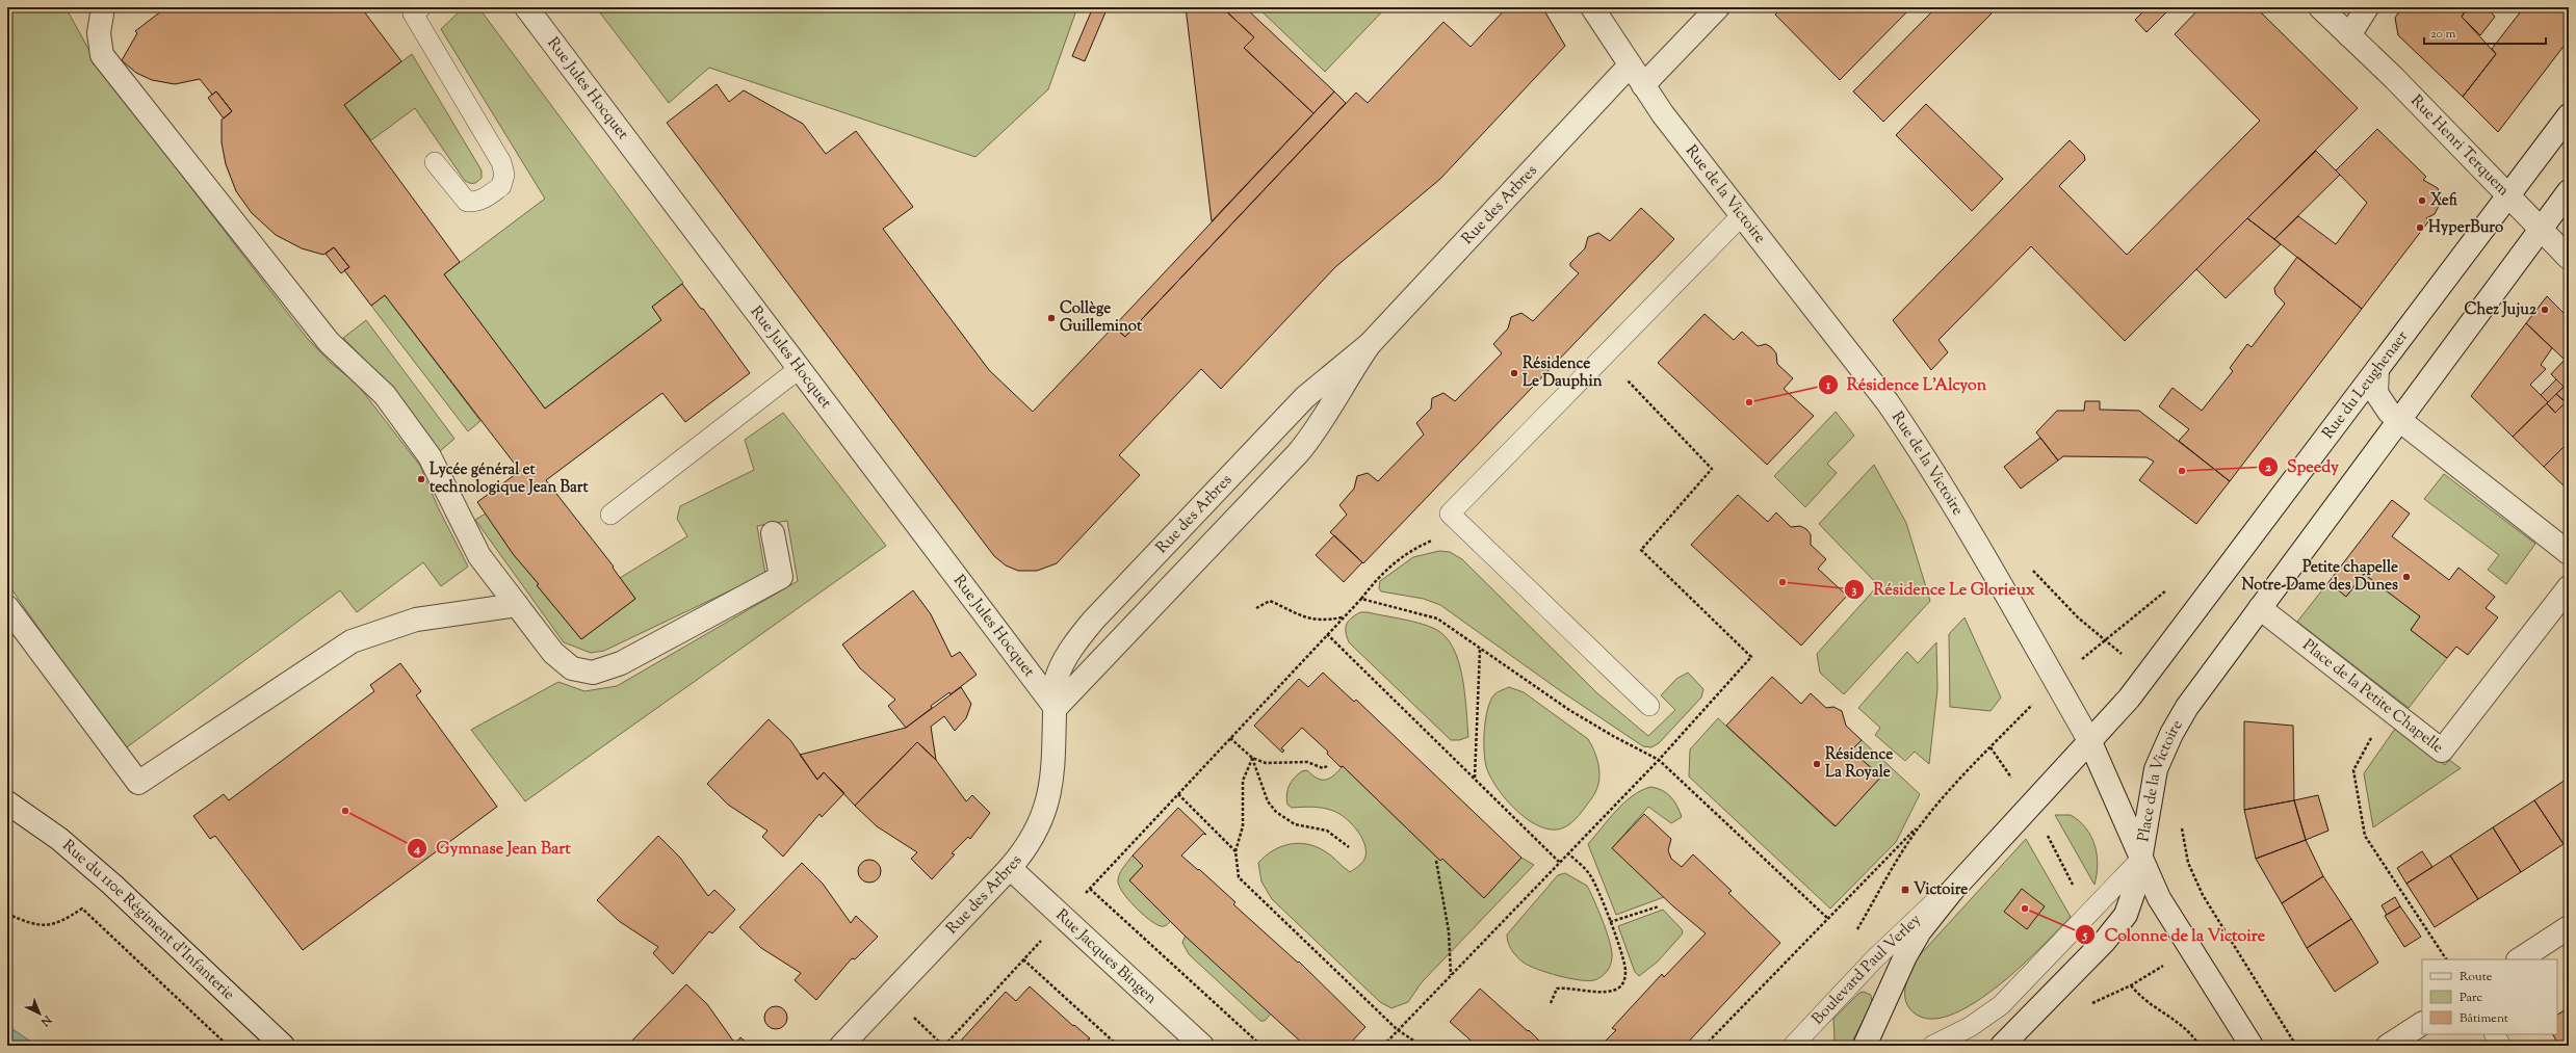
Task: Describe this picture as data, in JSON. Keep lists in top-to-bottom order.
{
  "streets": {
    "street": [
      "Rue Jules Hocquet",
      "Rue Henri Terquem",
      "Rue de la Victoire",
      "Rue des Arbres",
      "Rue du Leughenaer",
      "Place de la Petite Chapelle",
      "Place de la Victoire",
      "Rue du 110e Régiment d'Infanterie",
      "Rue Jacques Bingen",
      "Boulevard Paul Verley"
    ]
  },
  "crossings": [
    ["Rue Jules Hocquet", "Rue des Arbres"],
    ["Rue Henri Terquem", "Rue du Leughenaer"],
    ["Rue de la Victoire", "Rue des Arbres"],
    ["Rue de la Victoire", "Rue du Leughenaer"],
    ["Rue de la Victoire", "Place de la Victoire"],
    ["Rue de la Victoire", "Boulevard Paul Verley"],
    ["Rue des Arbres", "Rue Jacques Bingen"],
    ["Rue du Leughenaer", "Place de la Victoire"],
    ["Rue du Leughenaer", "Boulevard Paul Verley"],
    ["Place de la Petite Chapelle", "Place de la Victoire"],
    ["Place de la Victoire", "Boulevard Paul Verley"]
  ],
  "places": {
    "other": [
      "Xefi",
      "HyperBuro",
      "Chez Juju2",
      "Collège Guilleminot",
      "Résidence Le Dauphin",
      "Résidence L'Alcyon",
      "Speedy",
      "Lycée général et technologique Jean Bart",
      "Petite chapelle Notre-Dame des Dunes",
      "Résidence Le Glorieux",
      "Résidence La Royale",
      "Gymnase Jean Bart",
      "Colonne de la Victoire"
    ],
    "transit": ["Victoire"]
  },
  "legend": ["Route", "Parc", "Bâtiment"],
  "scale_bar": "20 m",
  "north": "bottom right"
}
